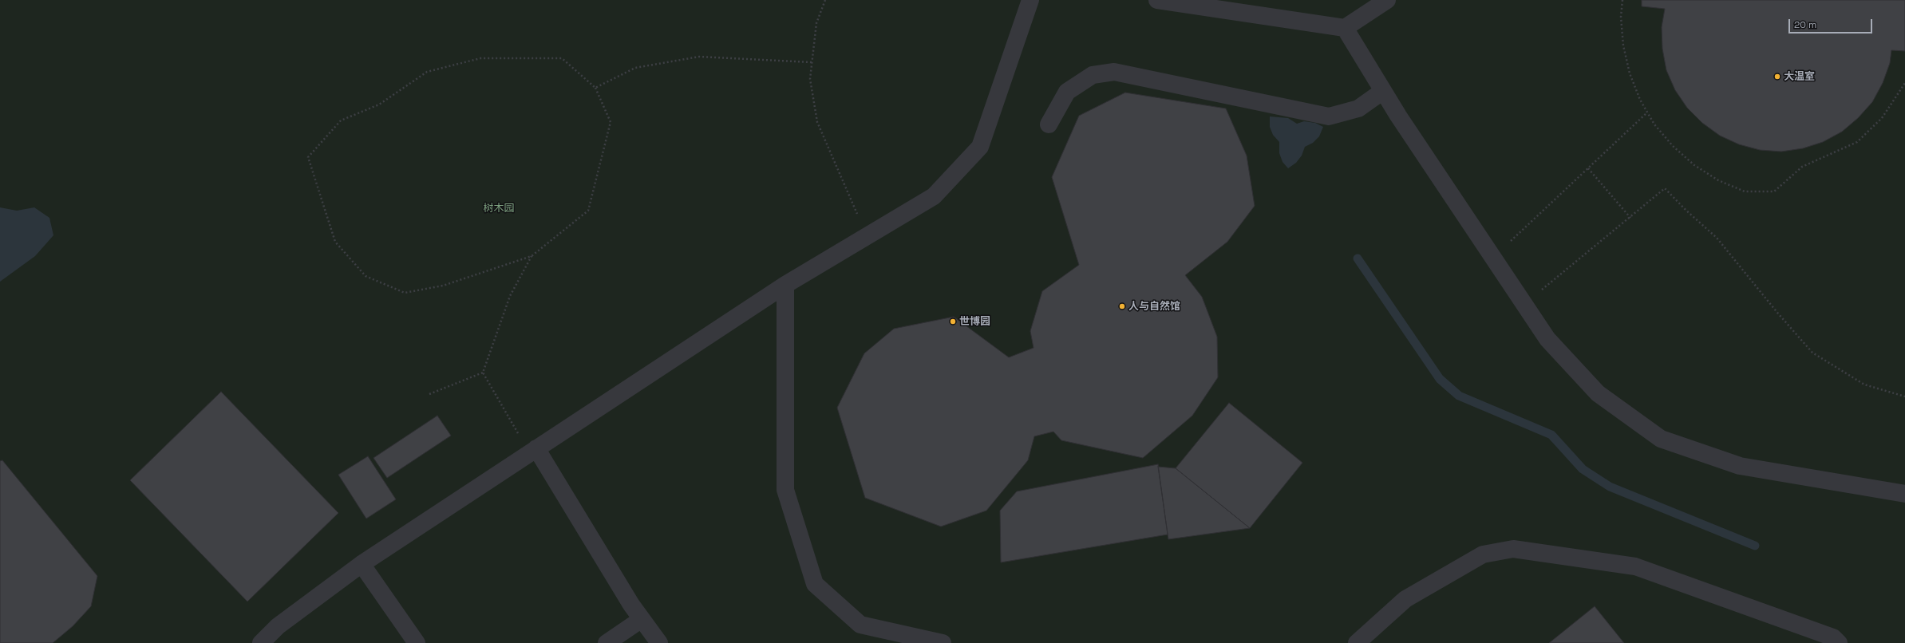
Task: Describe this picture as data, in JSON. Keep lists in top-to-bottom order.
{
  "parks": ["树木园"],
  "places": ["大温室", "人与自然馆", "世博园"],
  "scale_bar": "20 m"
}
